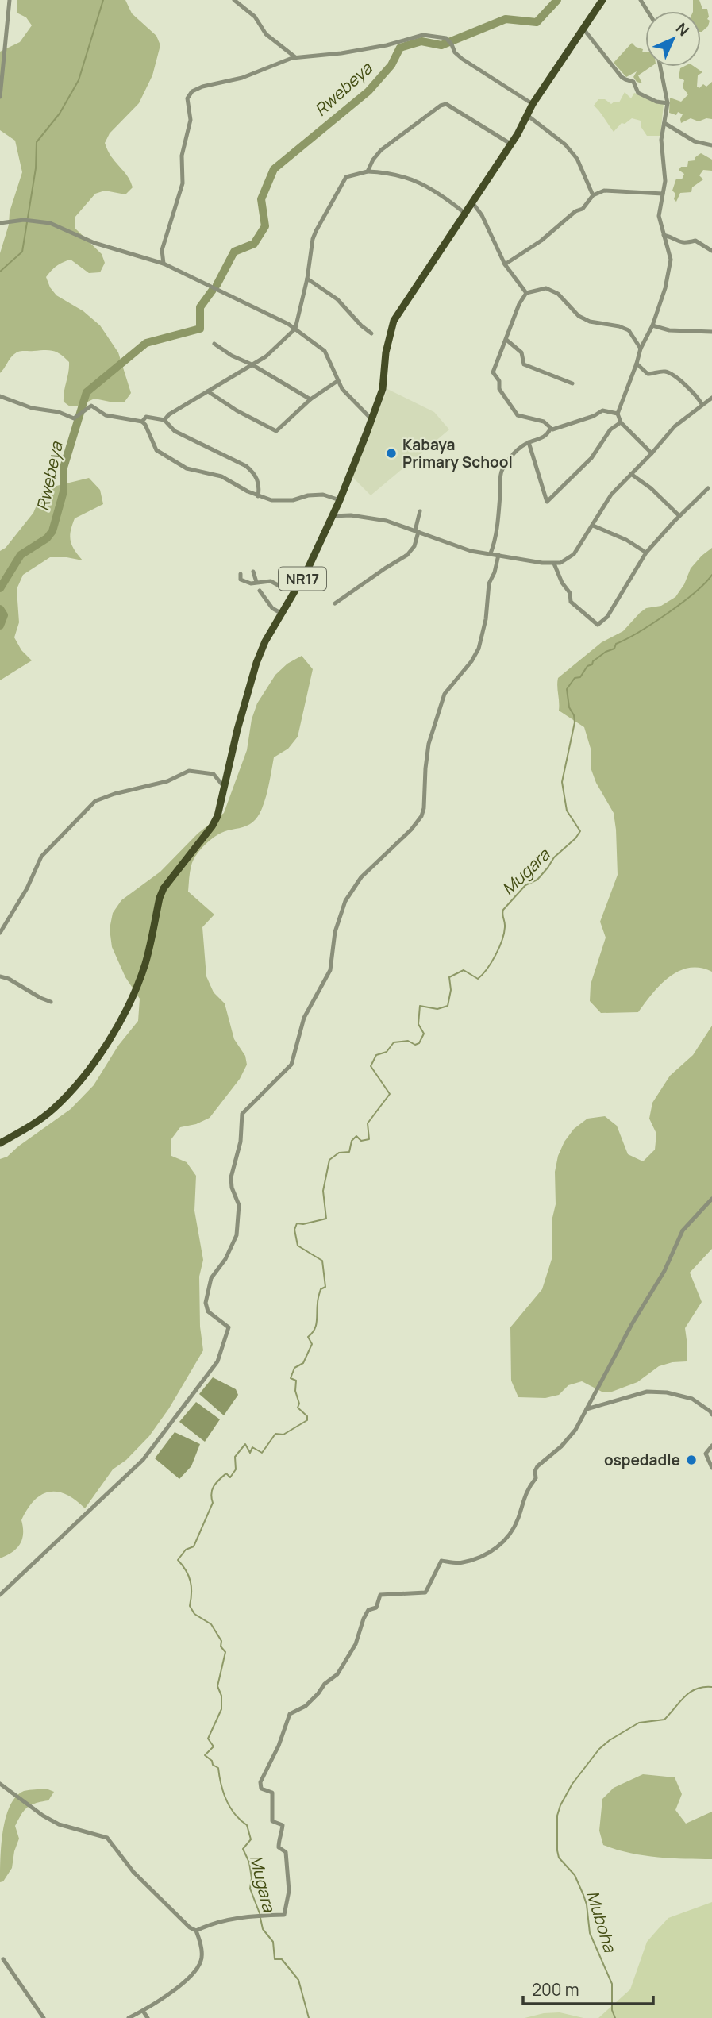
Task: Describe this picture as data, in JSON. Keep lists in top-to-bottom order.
{
  "streets": {
    "main road": ["NR17"]
  },
  "water": ["Rwebeya", "Mugara", "Muboha"],
  "places": ["Kabaya Primary School", "ospedadle"],
  "scale_bar": "200 m",
  "north": "top right"
}
